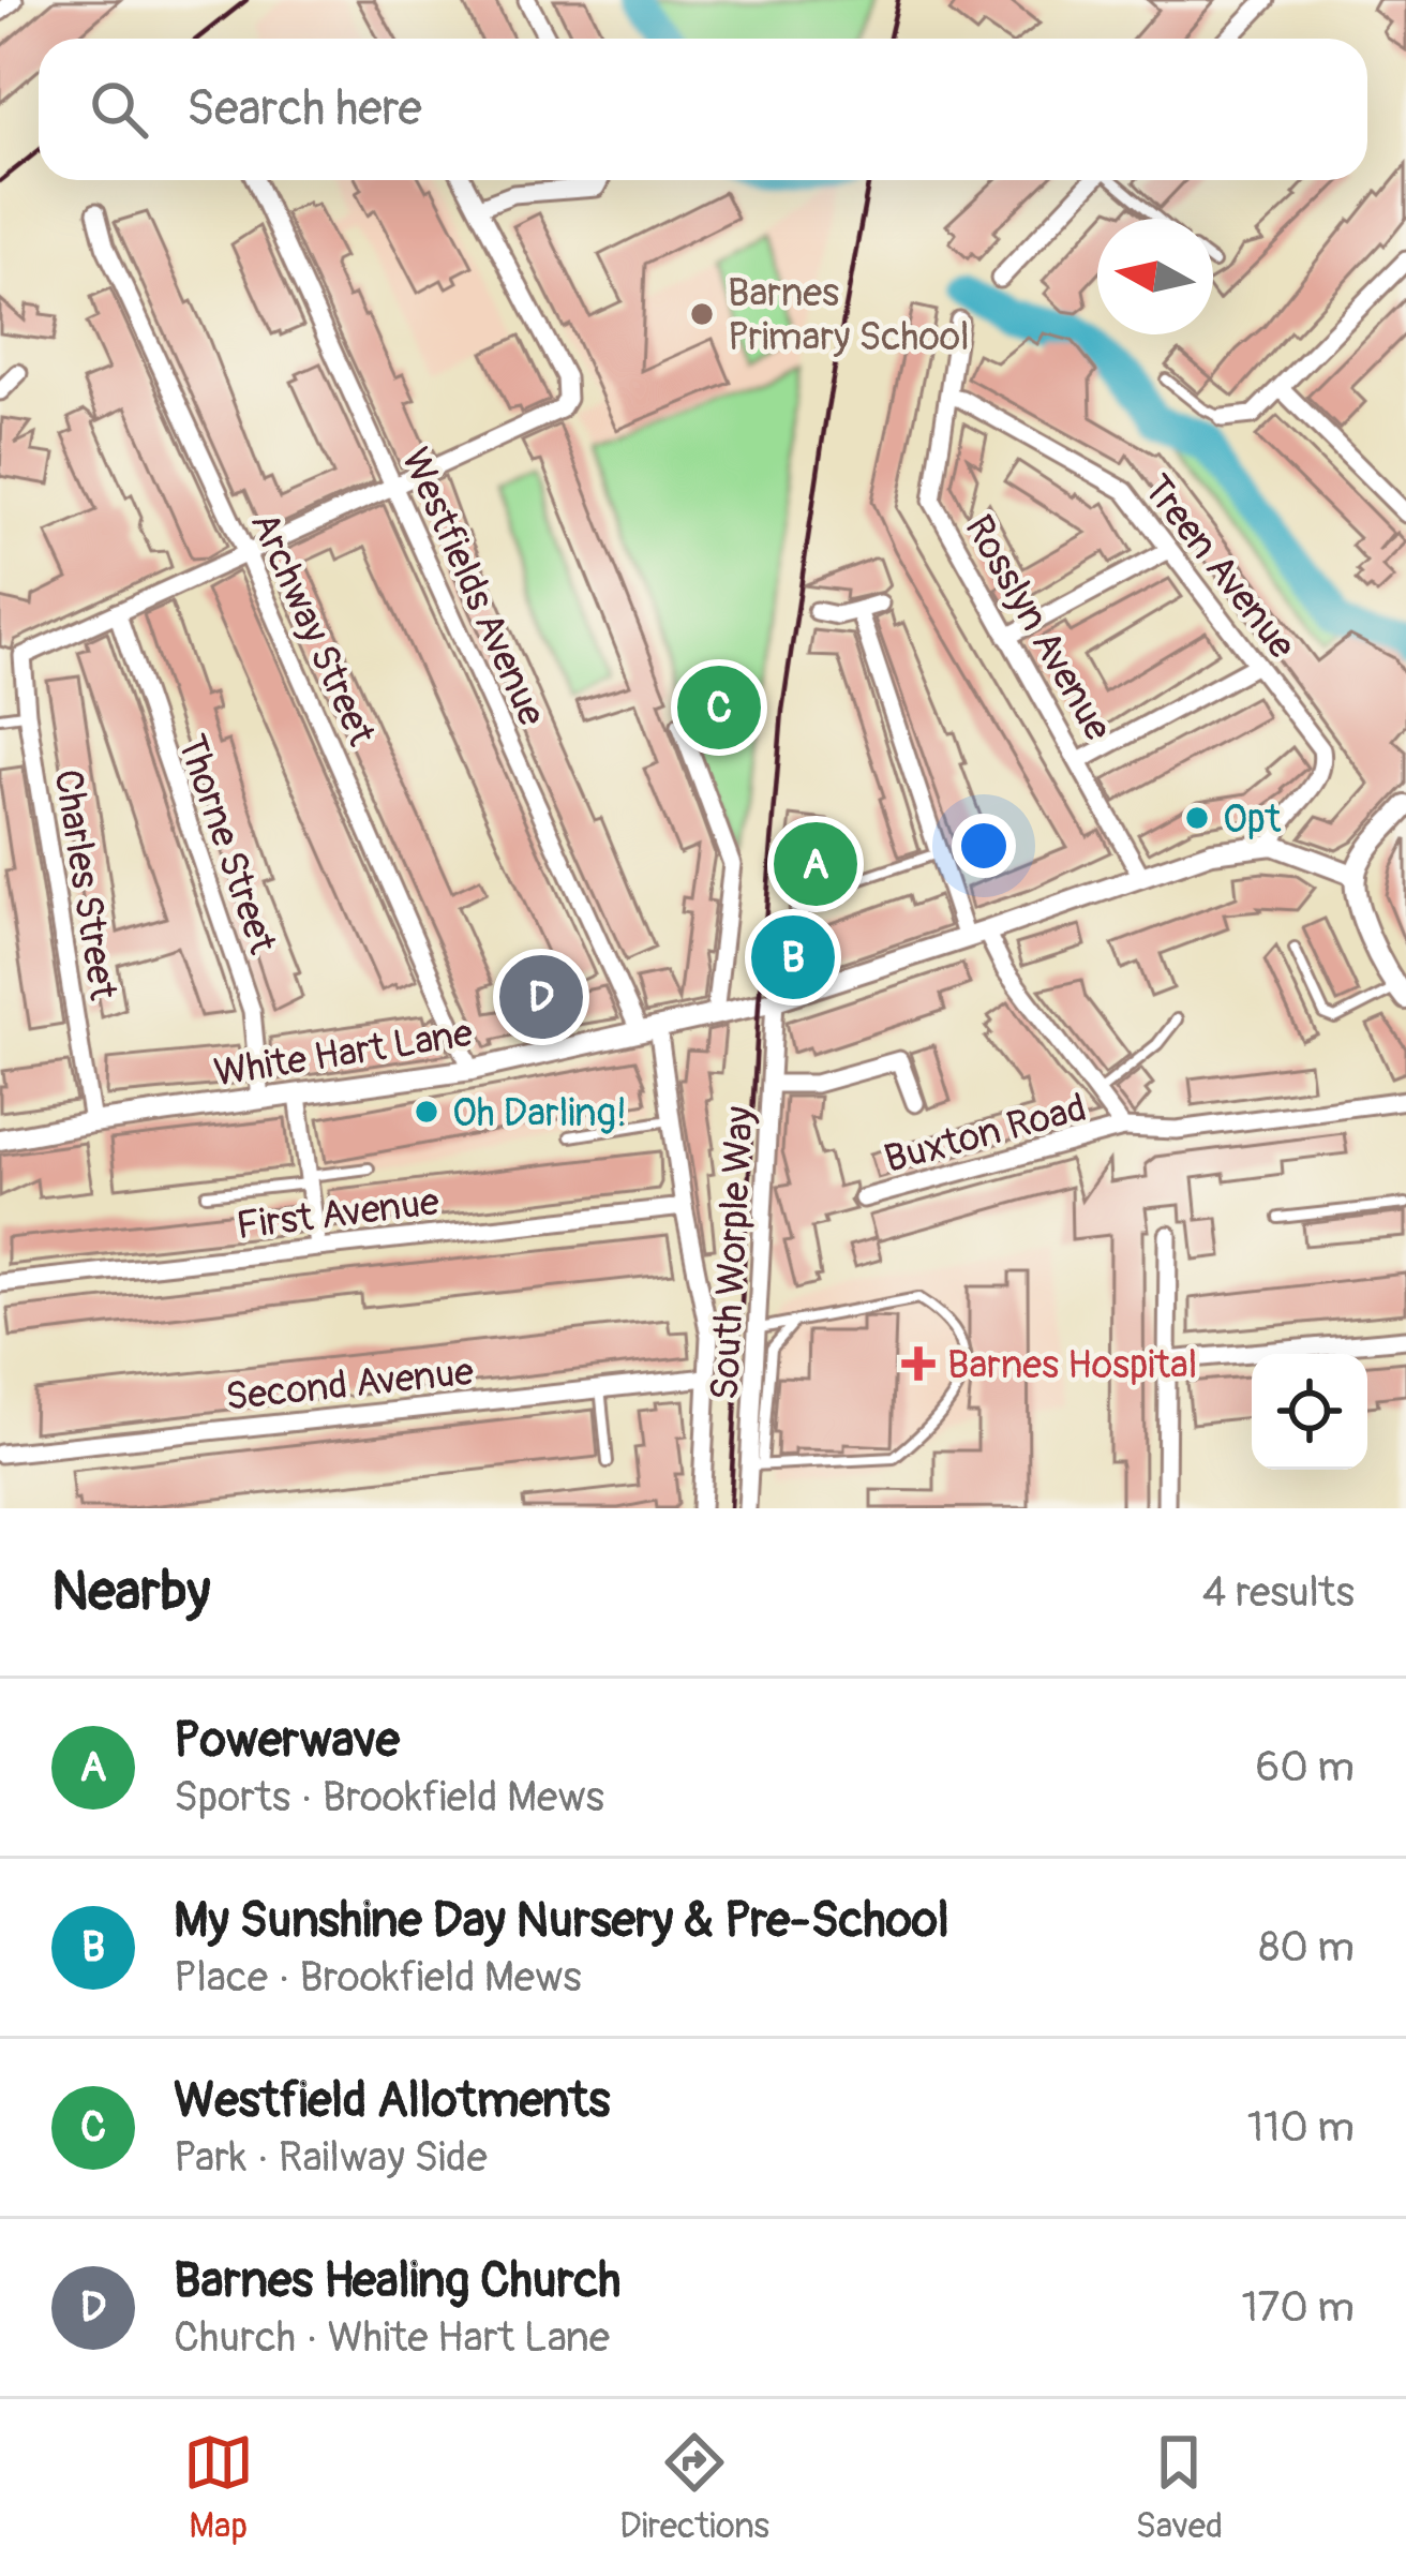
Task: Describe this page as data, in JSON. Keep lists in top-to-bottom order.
{
  "streets": {
    "street": [
      "Treen Avenue",
      "Westfields Avenue",
      "Rosslyn Avenue",
      "Archway Street",
      "Thorne Street",
      "Charles Street",
      "White Hart Lane",
      "Buxton Road",
      "First Avenue",
      "South Worple Way",
      "Second Avenue"
    ]
  },
  "crossings": [
    ["Treen Avenue", "Rosslyn Avenue"],
    ["Treen Avenue", "White Hart Lane"],
    ["Westfields Avenue", "White Hart Lane"],
    ["Westfields Avenue", "First Avenue"],
    ["Westfields Avenue", "Second Avenue"],
    ["Rosslyn Avenue", "White Hart Lane"],
    ["Archway Street", "White Hart Lane"],
    ["Thorne Street", "Charles Street"],
    ["Thorne Street", "White Hart Lane"],
    ["Charles Street", "White Hart Lane"],
    ["White Hart Lane", "South Worple Way"]
  ],
  "places": {
    "other": ["Barnes Primary School", "Opt", "Oh Darling!"],
    "health": ["Barnes Hospital"]
  },
  "north": "left",
  "page": {
    "search": "Search here",
    "pins": [
      "C",
      "A",
      "B",
      "D"
    ],
    "heading": ["Nearby", "4 results"],
    "list": [
      {
        "mark": "A",
        "name": "Powerwave",
        "note": "Sports · Brookfield Mews",
        "value": "60 m"
      },
      {
        "mark": "B",
        "name": "My Sunshine Day Nursery & Pre-School",
        "note": "Place · Brookfield Mews",
        "value": "80 m"
      },
      {
        "mark": "C",
        "name": "Westfield Allotments",
        "note": "Park · Railway Side",
        "value": "110 m"
      },
      {
        "mark": "D",
        "name": "Barnes Healing Church",
        "note": "Church · White Hart Lane",
        "value": "170 m"
      }
    ],
    "nav": ["Map", "Directions", "Saved"]
  }
}
